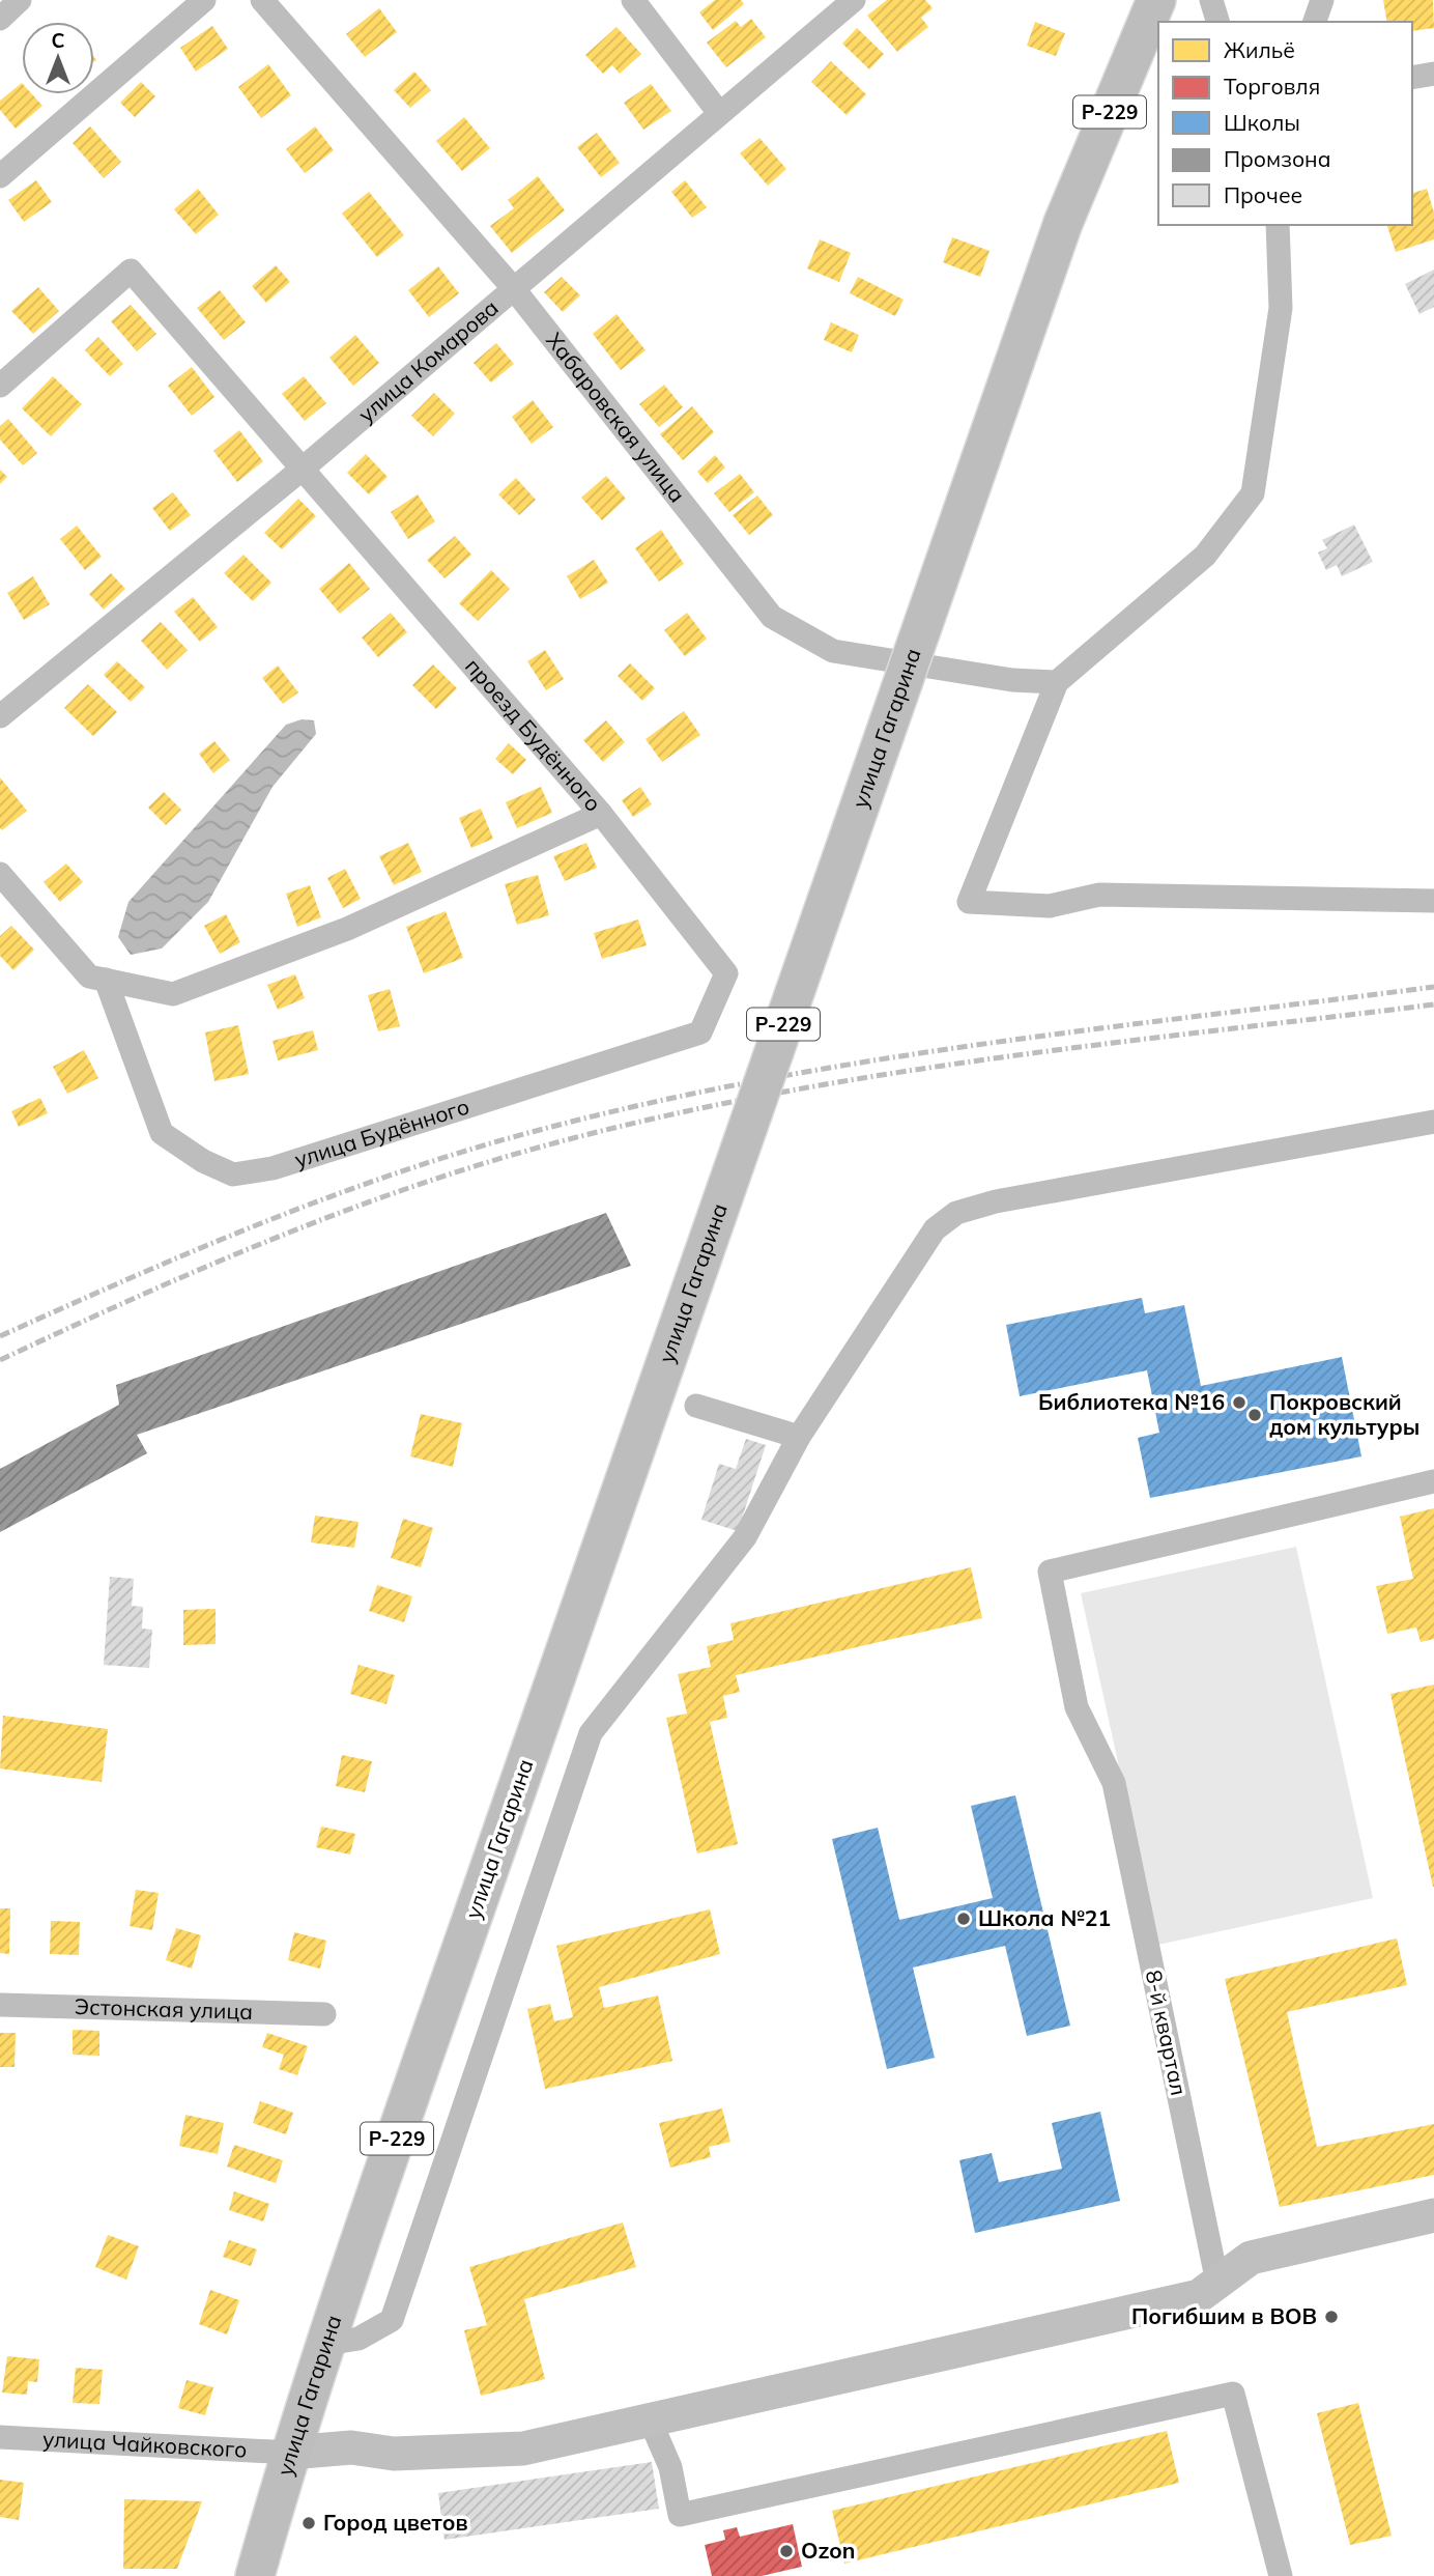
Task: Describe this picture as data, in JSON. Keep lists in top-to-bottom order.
{
  "streets": {
    "main road": ["Р-229", "улица Гагарина"],
    "street": [
      "улица Комарова",
      "Хабаровская улица",
      "проезд Будённого",
      "улица Будённого",
      "Эстонская улица",
      "8-й квартал",
      "улица Чайковского"
    ]
  },
  "crossings": [
    ["улица Комарова", "Хабаровская улица"],
    ["улица Комарова", "проезд Будённого"],
    ["улица Гагарина", "улица Чайковского"],
    ["проезд Будённого", "улица Будённого"]
  ],
  "places": [
    "Библиотека №16",
    "Покровский дом культуры",
    "Школа №21",
    "Погибшим в ВОВ",
    "Город цветов",
    "Ozon"
  ],
  "legend": [
    "Жильё",
    "Торговля",
    "Школы",
    "Промзона",
    "Прочее"
  ],
  "north": "top"
}
